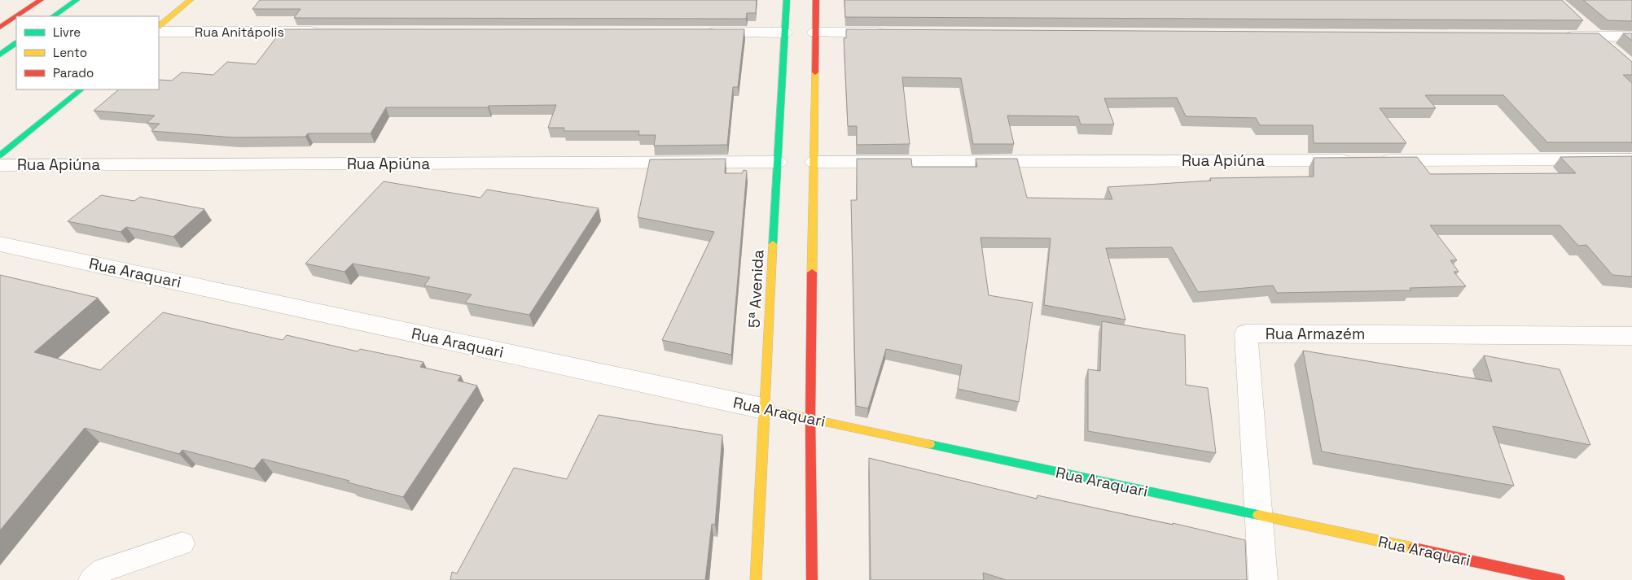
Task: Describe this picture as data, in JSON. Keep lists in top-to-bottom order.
{
  "streets": {
    "main road": ["Rua Araquari", "5ª Avenida"],
    "street": ["Rua Anitápolis", "Rua Apiúna", "Rua Armazém"]
  },
  "crossings": [
    ["Rua Apiúna", "5ª Avenida"],
    ["Rua Araquari", "5ª Avenida"],
    ["Rua Araquari", "Rua Armazém"]
  ],
  "legend": ["Livre", "Lento", "Parado"]
}
